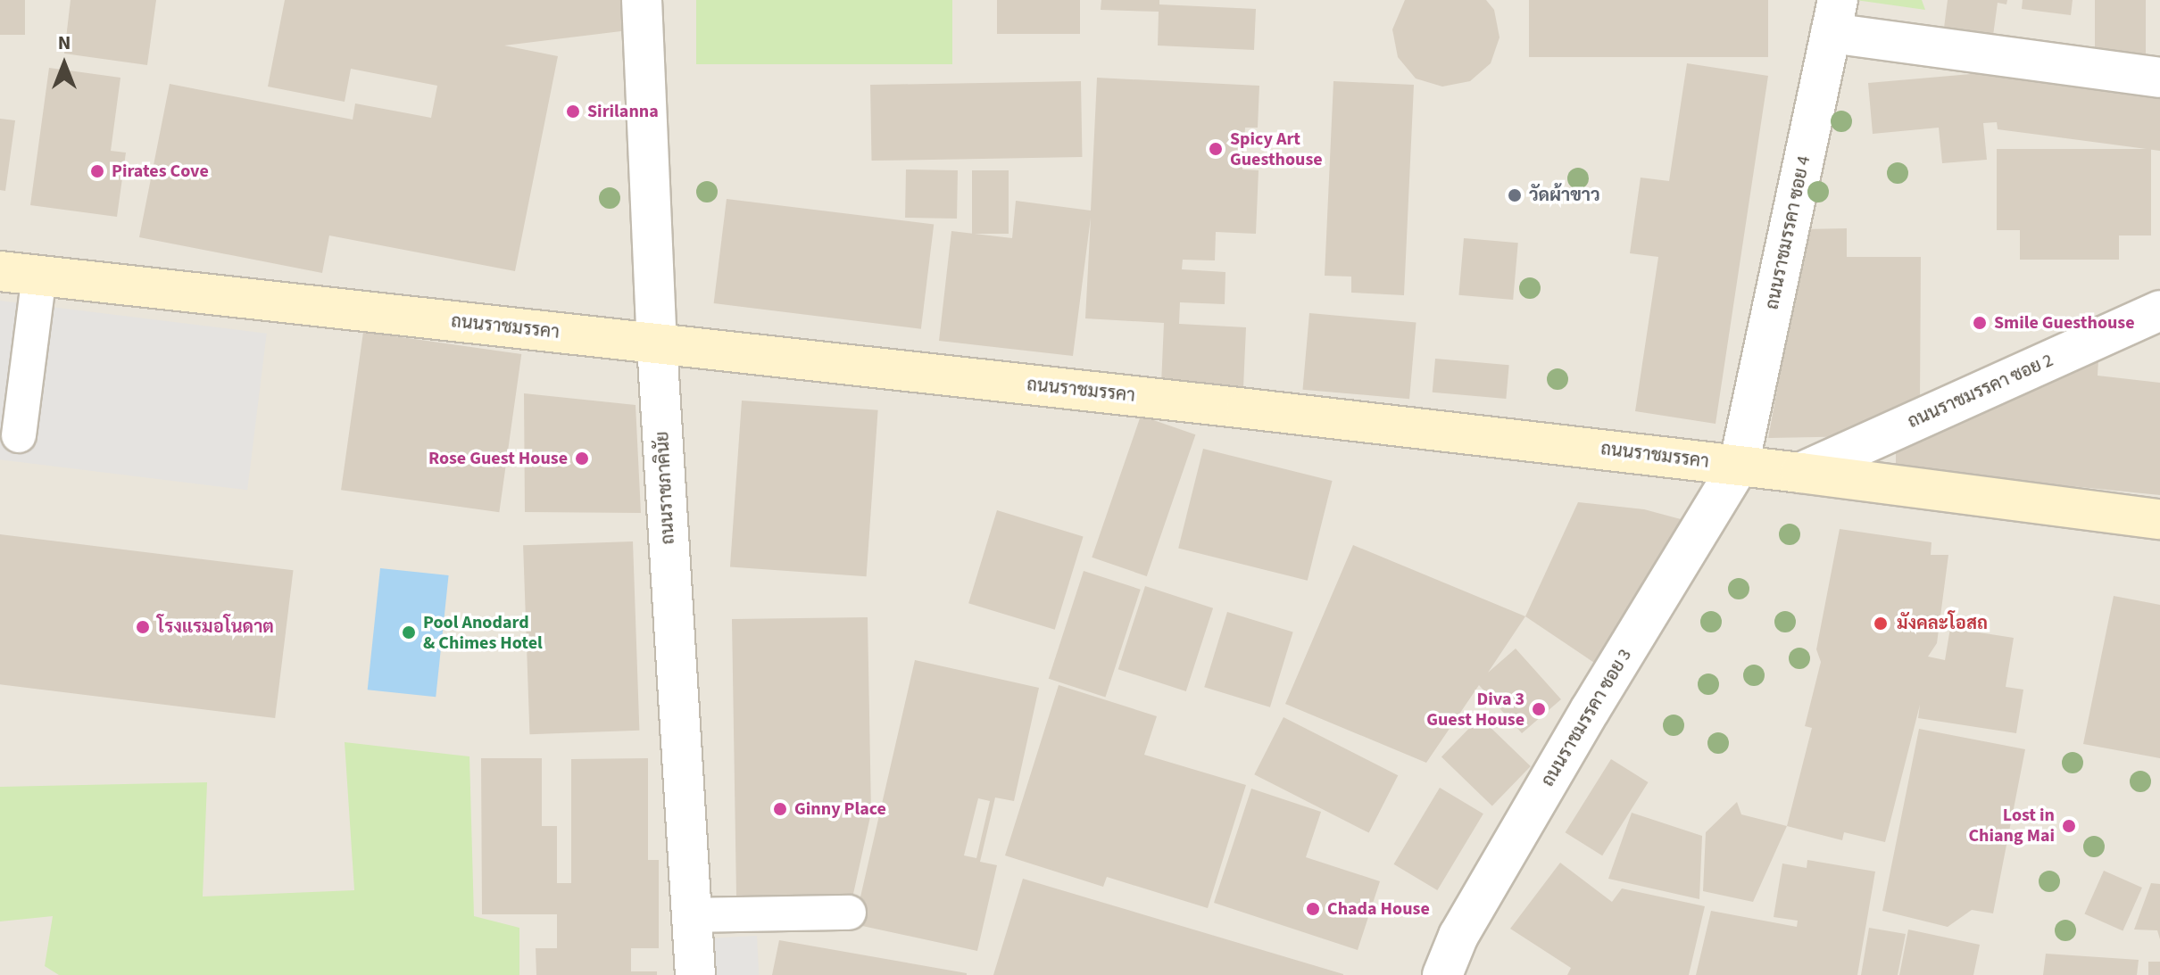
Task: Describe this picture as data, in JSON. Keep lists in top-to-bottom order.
{
  "streets": {
    "street": [
      "ถนนราชมรรคา ซอย 4",
      "ถนนราชมรรคา",
      "ถนนราชมรรคา ซอย 2",
      "ถนนราชภาคินัย",
      "ถนนราชมรรคา ซอย 3"
    ]
  },
  "crossings": [
    ["ถนนราชมรรคา ซอย 4", "ถนนราชมรรคา"],
    ["ถนนราชมรรคา ซอย 4", "ถนนราชมรรคา ซอย 3"],
    ["ถนนราชมรรคา", "ถนนราชมรรคา ซอย 2"],
    ["ถนนราชมรรคา", "ถนนราชภาคินัย"],
    ["ถนนราชมรรคา", "ถนนราชมรรคา ซอย 3"]
  ],
  "places": [
    "Sirilanna",
    "Spicy Art Guesthouse",
    "Pirates Cove",
    "วัดผ้าขาว",
    "Smile Guesthouse",
    "Rose Guest House",
    "มังคละโอสถ",
    "โรงแรมอโนดาต",
    "Pool Anodard & Chimes Hotel",
    "Diva 3 Guest House",
    "Ginny Place",
    "Lost in Chiang Mai",
    "Chada House"
  ],
  "north": "top"
}
